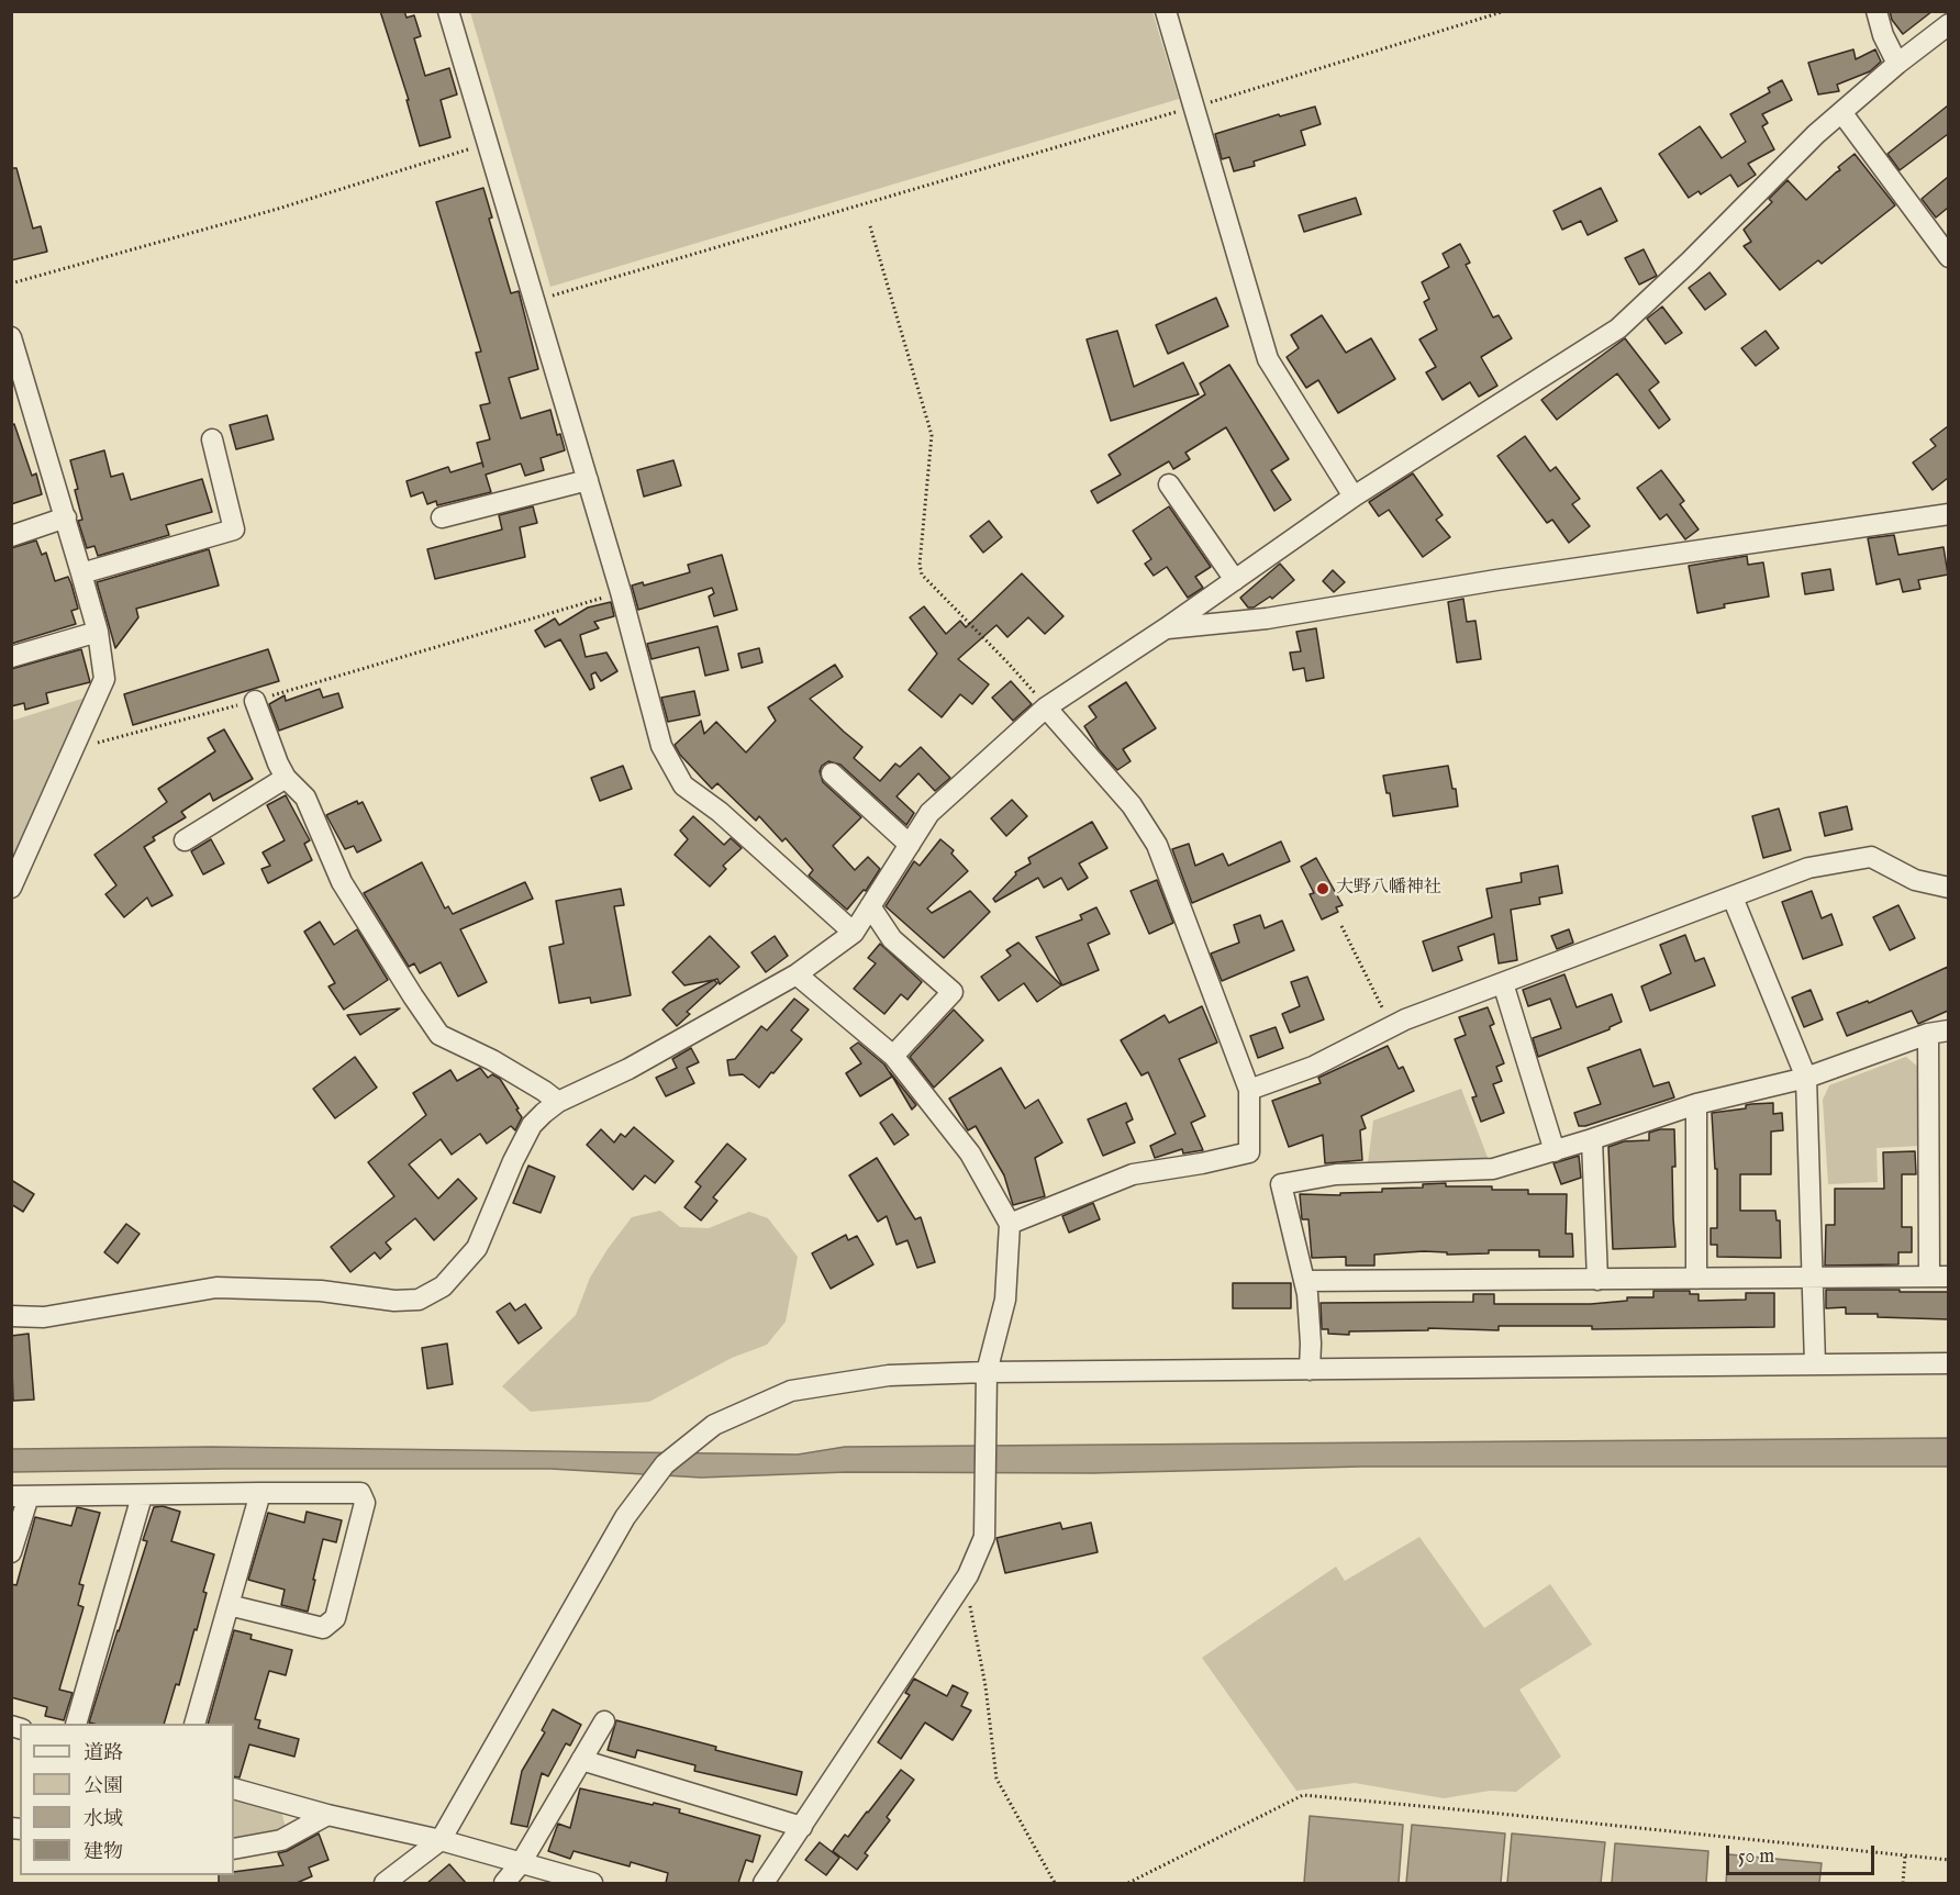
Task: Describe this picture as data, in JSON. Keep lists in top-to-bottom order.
{
  "places": ["大野八幡神社"],
  "legend": [
    "道路",
    "公園",
    "水域",
    "建物"
  ],
  "scale_bar": "50 m"
}
